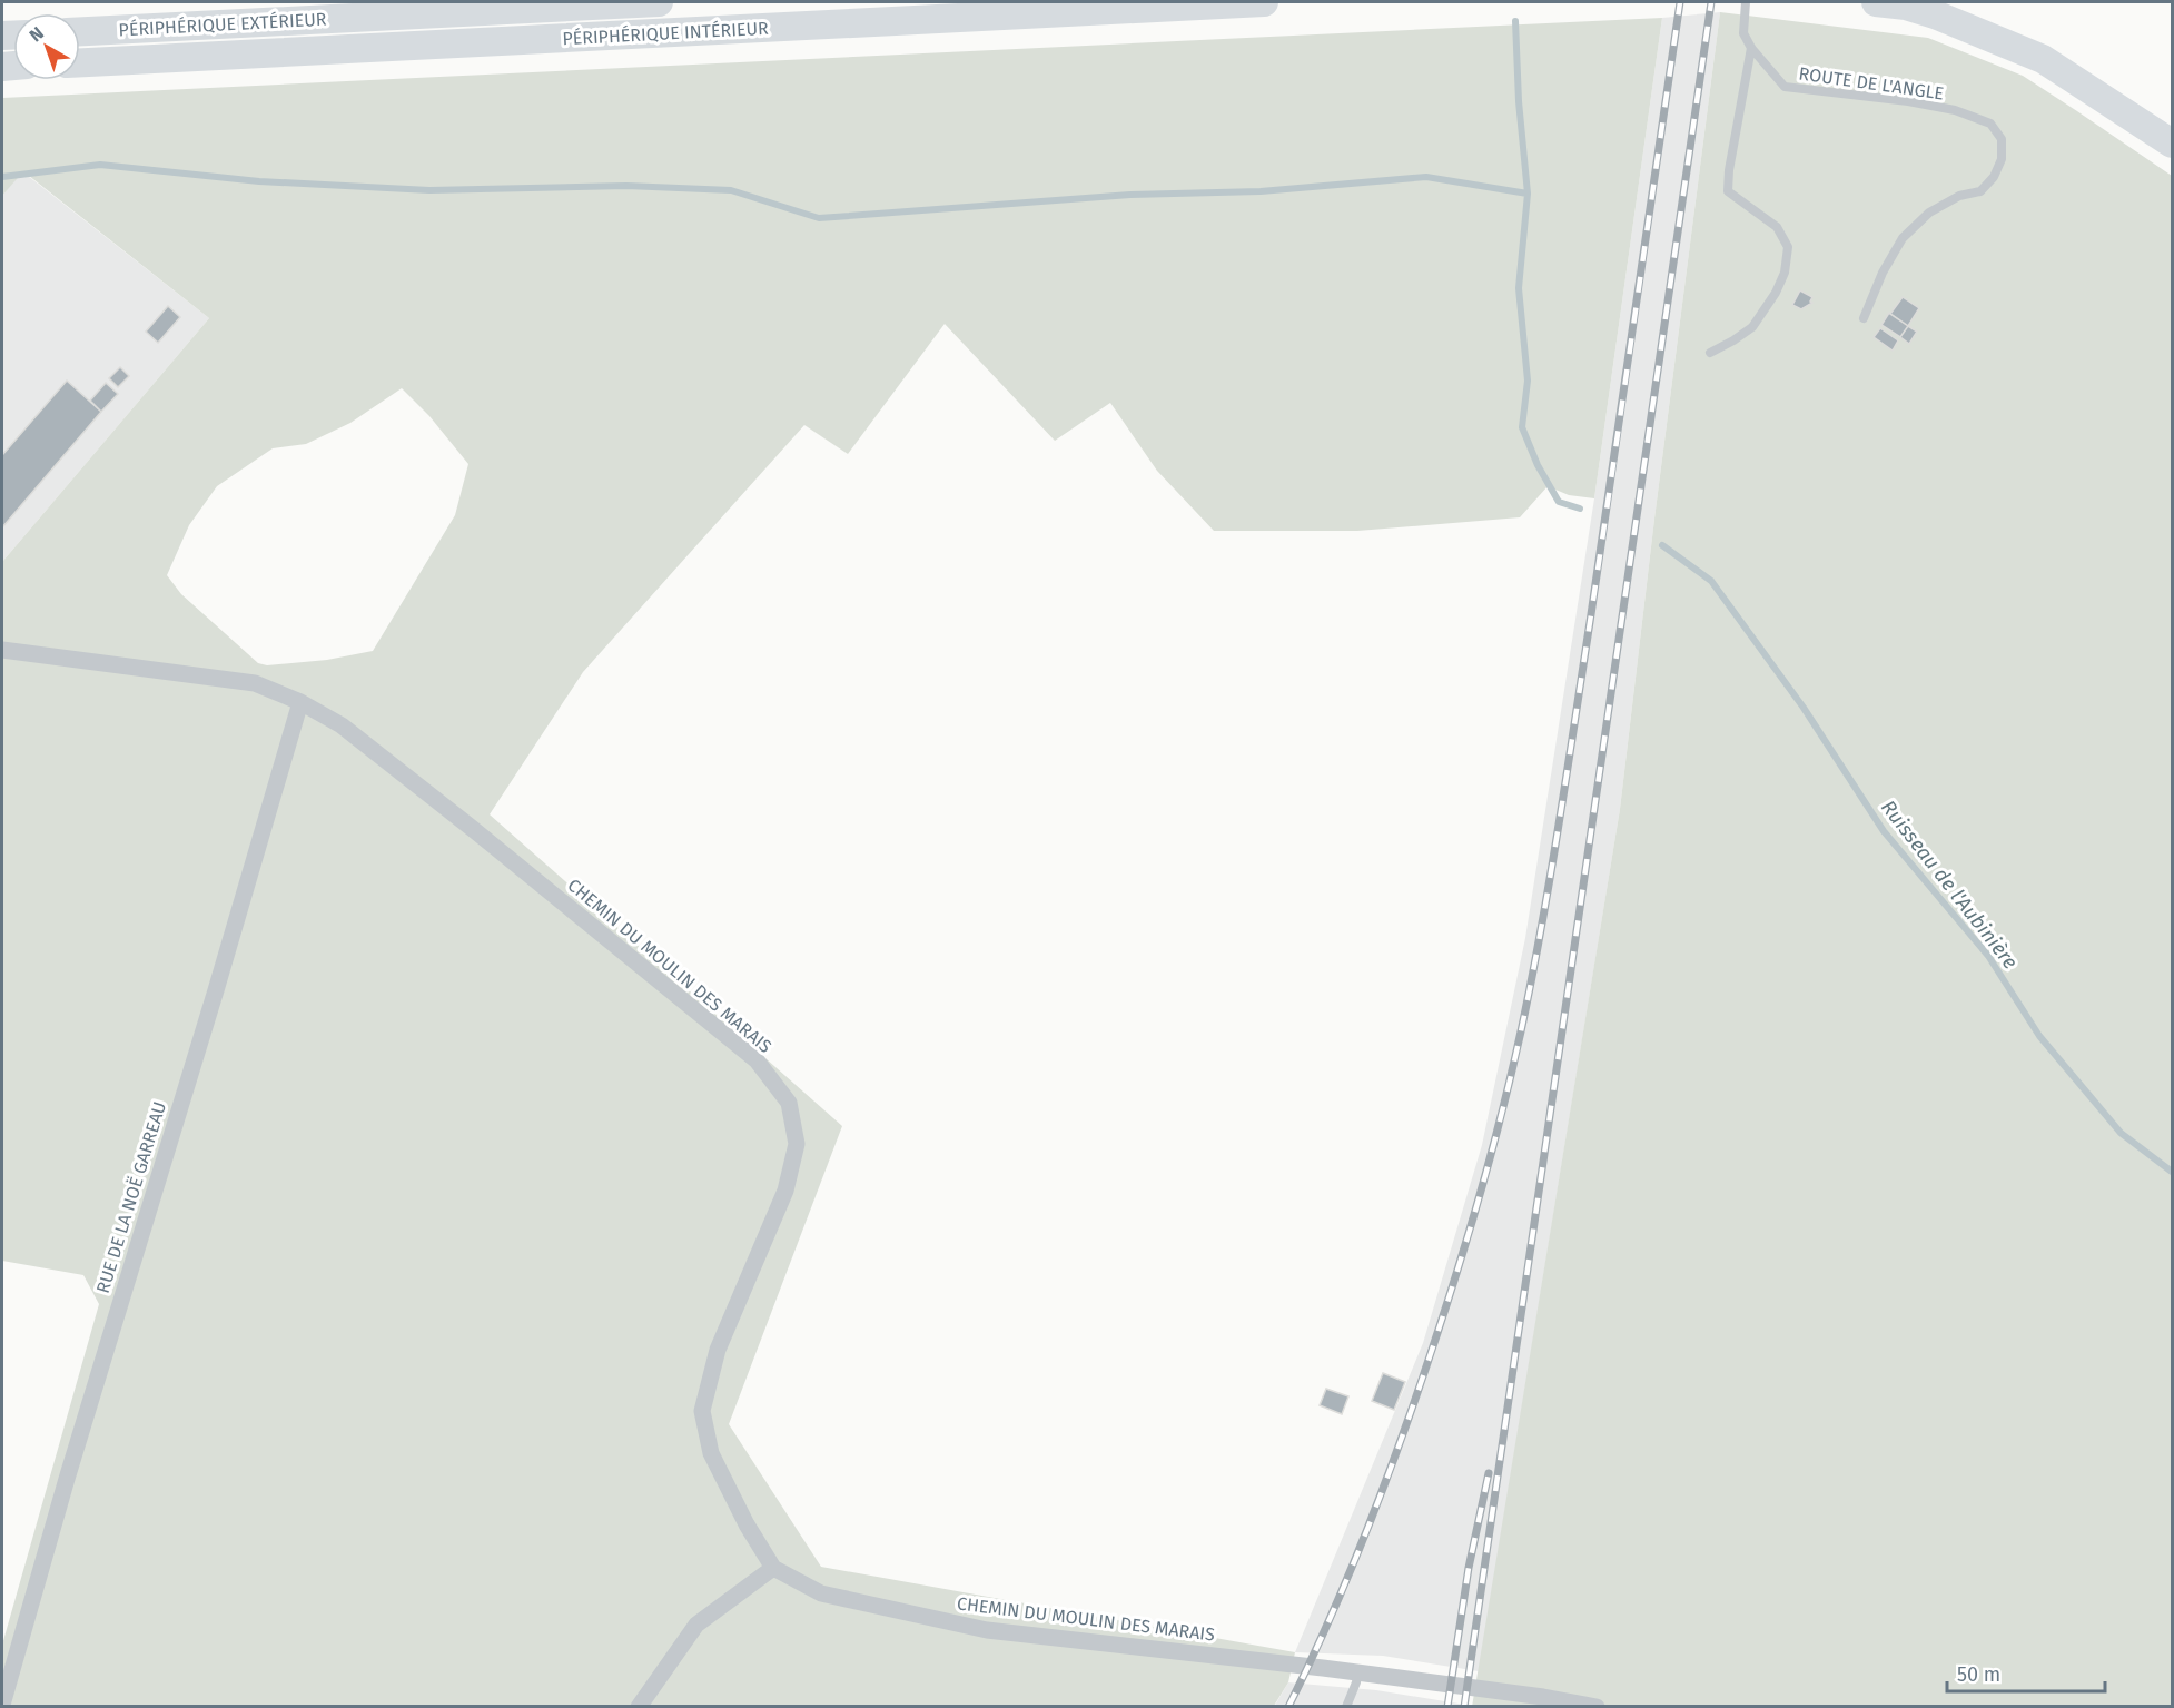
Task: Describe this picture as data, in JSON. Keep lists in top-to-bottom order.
{
  "streets": {
    "highway": ["PÉRIPHÉRIQUE EXTÉRIEUR", "PÉRIPHÉRIQUE INTÉRIEUR"],
    "street": ["CHEMIN DU MOULIN DES MARAIS", "RUE DE LA NOË GARREAU"],
    "lane": ["ROUTE DE L'ANGLE"]
  },
  "crossings": [
    ["CHEMIN DU MOULIN DES MARAIS", "RUE DE LA NOË GARREAU"]
  ],
  "water": ["Ruisseau de l'Aubinière"],
  "scale_bar": "50 m",
  "north": "top left"
}
